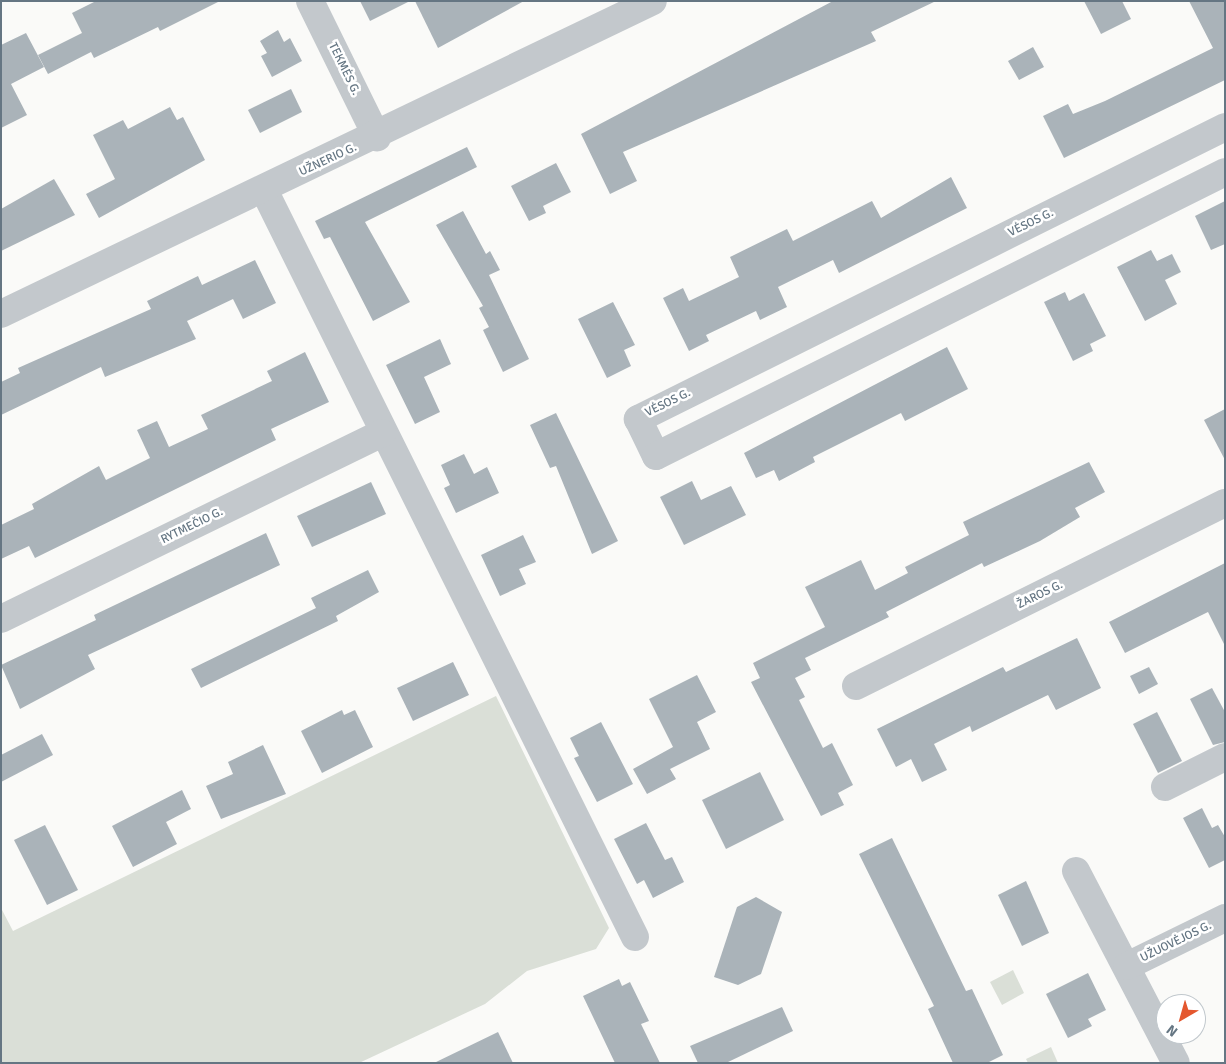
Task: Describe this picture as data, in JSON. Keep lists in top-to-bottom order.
{
  "streets": {
    "street": [
      "TEKMĖS G.",
      "UŽNERIO G.",
      "VĖSOS G.",
      "RYTMEČIO G.",
      "ŽAROS G.",
      "UŽUOVĖJOS G."
    ]
  },
  "crossings": [
    ["TEKMĖS G.", "UŽNERIO G."]
  ],
  "north": "bottom left"
}
